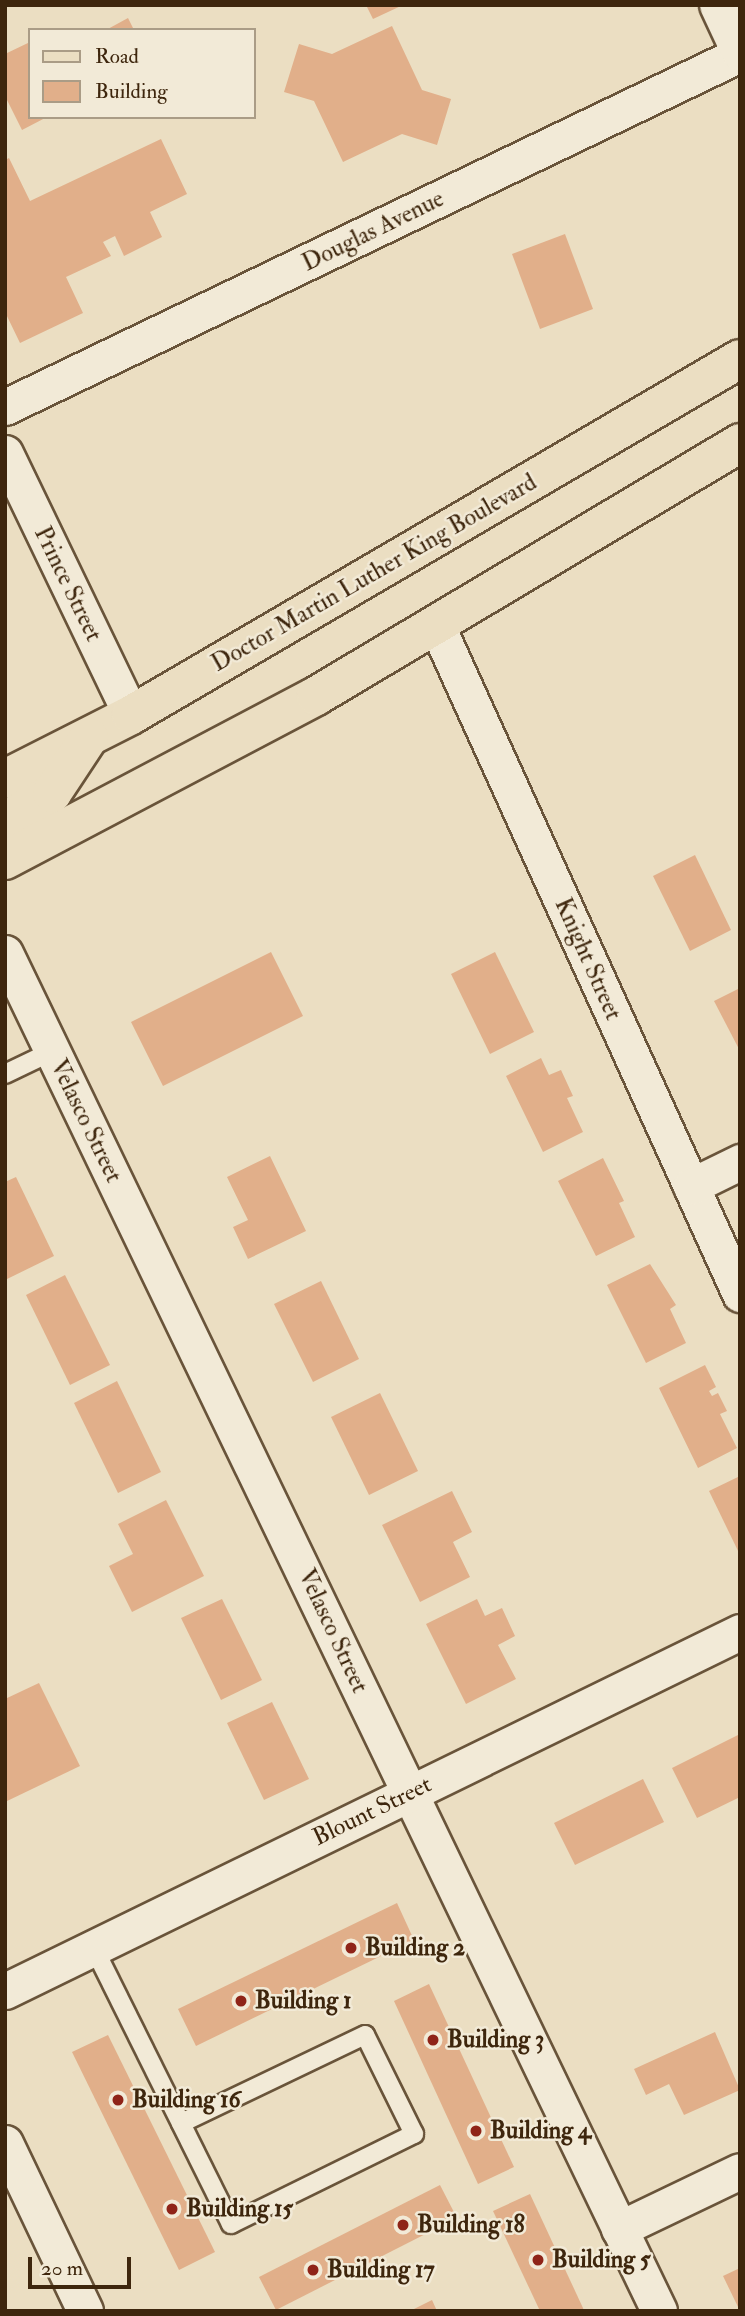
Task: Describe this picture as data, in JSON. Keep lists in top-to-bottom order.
{
  "streets": {
    "main road": ["Doctor Martin Luther King Boulevard"],
    "street": [
      "Douglas Avenue",
      "Prince Street",
      "Knight Street",
      "Velasco Street",
      "Blount Street"
    ]
  },
  "crossings": [
    ["Doctor Martin Luther King Boulevard", "Prince Street"],
    ["Velasco Street", "Blount Street"]
  ],
  "places": [
    "Building 2",
    "Building 1",
    "Building 3",
    "Building 16",
    "Building 4",
    "Building 15",
    "Building 18",
    "Building 5",
    "Building 17"
  ],
  "legend": ["Road", "Building"],
  "scale_bar": "20 m"
}
